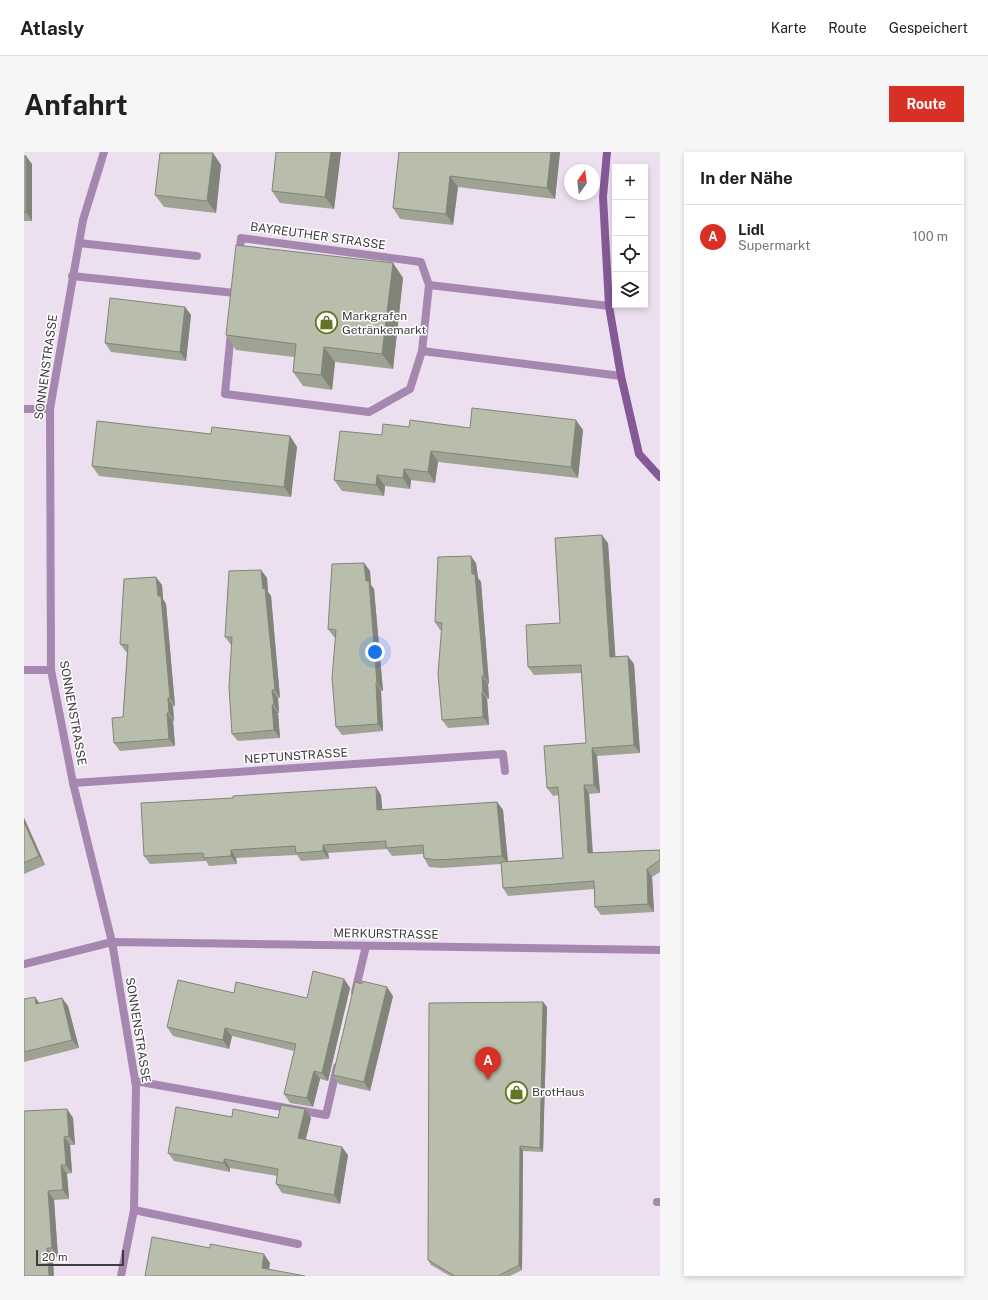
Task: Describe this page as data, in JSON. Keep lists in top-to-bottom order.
{
  "streets": {
    "street": [
      "BAYREUTHER STRASSE",
      "SONNENSTRASSE",
      "NEPTUNSTRASSE",
      "MERKURSTRASSE"
    ]
  },
  "crossings": [
    ["SONNENSTRASSE", "NEPTUNSTRASSE"],
    ["SONNENSTRASSE", "MERKURSTRASSE"]
  ],
  "places": {
    "shop": ["Markgrafen Getränkemarkt", "BrotHaus"]
  },
  "scale_bar": "20 m",
  "north": "top",
  "page": {
    "header": "Atlasly",
    "nav": ["Karte", "Route", "Gespeichert"],
    "buttons": "Route",
    "title": "Anfahrt",
    "heading": "In der Nähe",
    "map_buttons": ["+", "−"],
    "list": [
      {
        "mark": "A",
        "name": "Lidl",
        "note": "Supermarkt",
        "value": "100 m"
      }
    ],
    "pins": "A",
    "scale": "20 m"
  }
}
